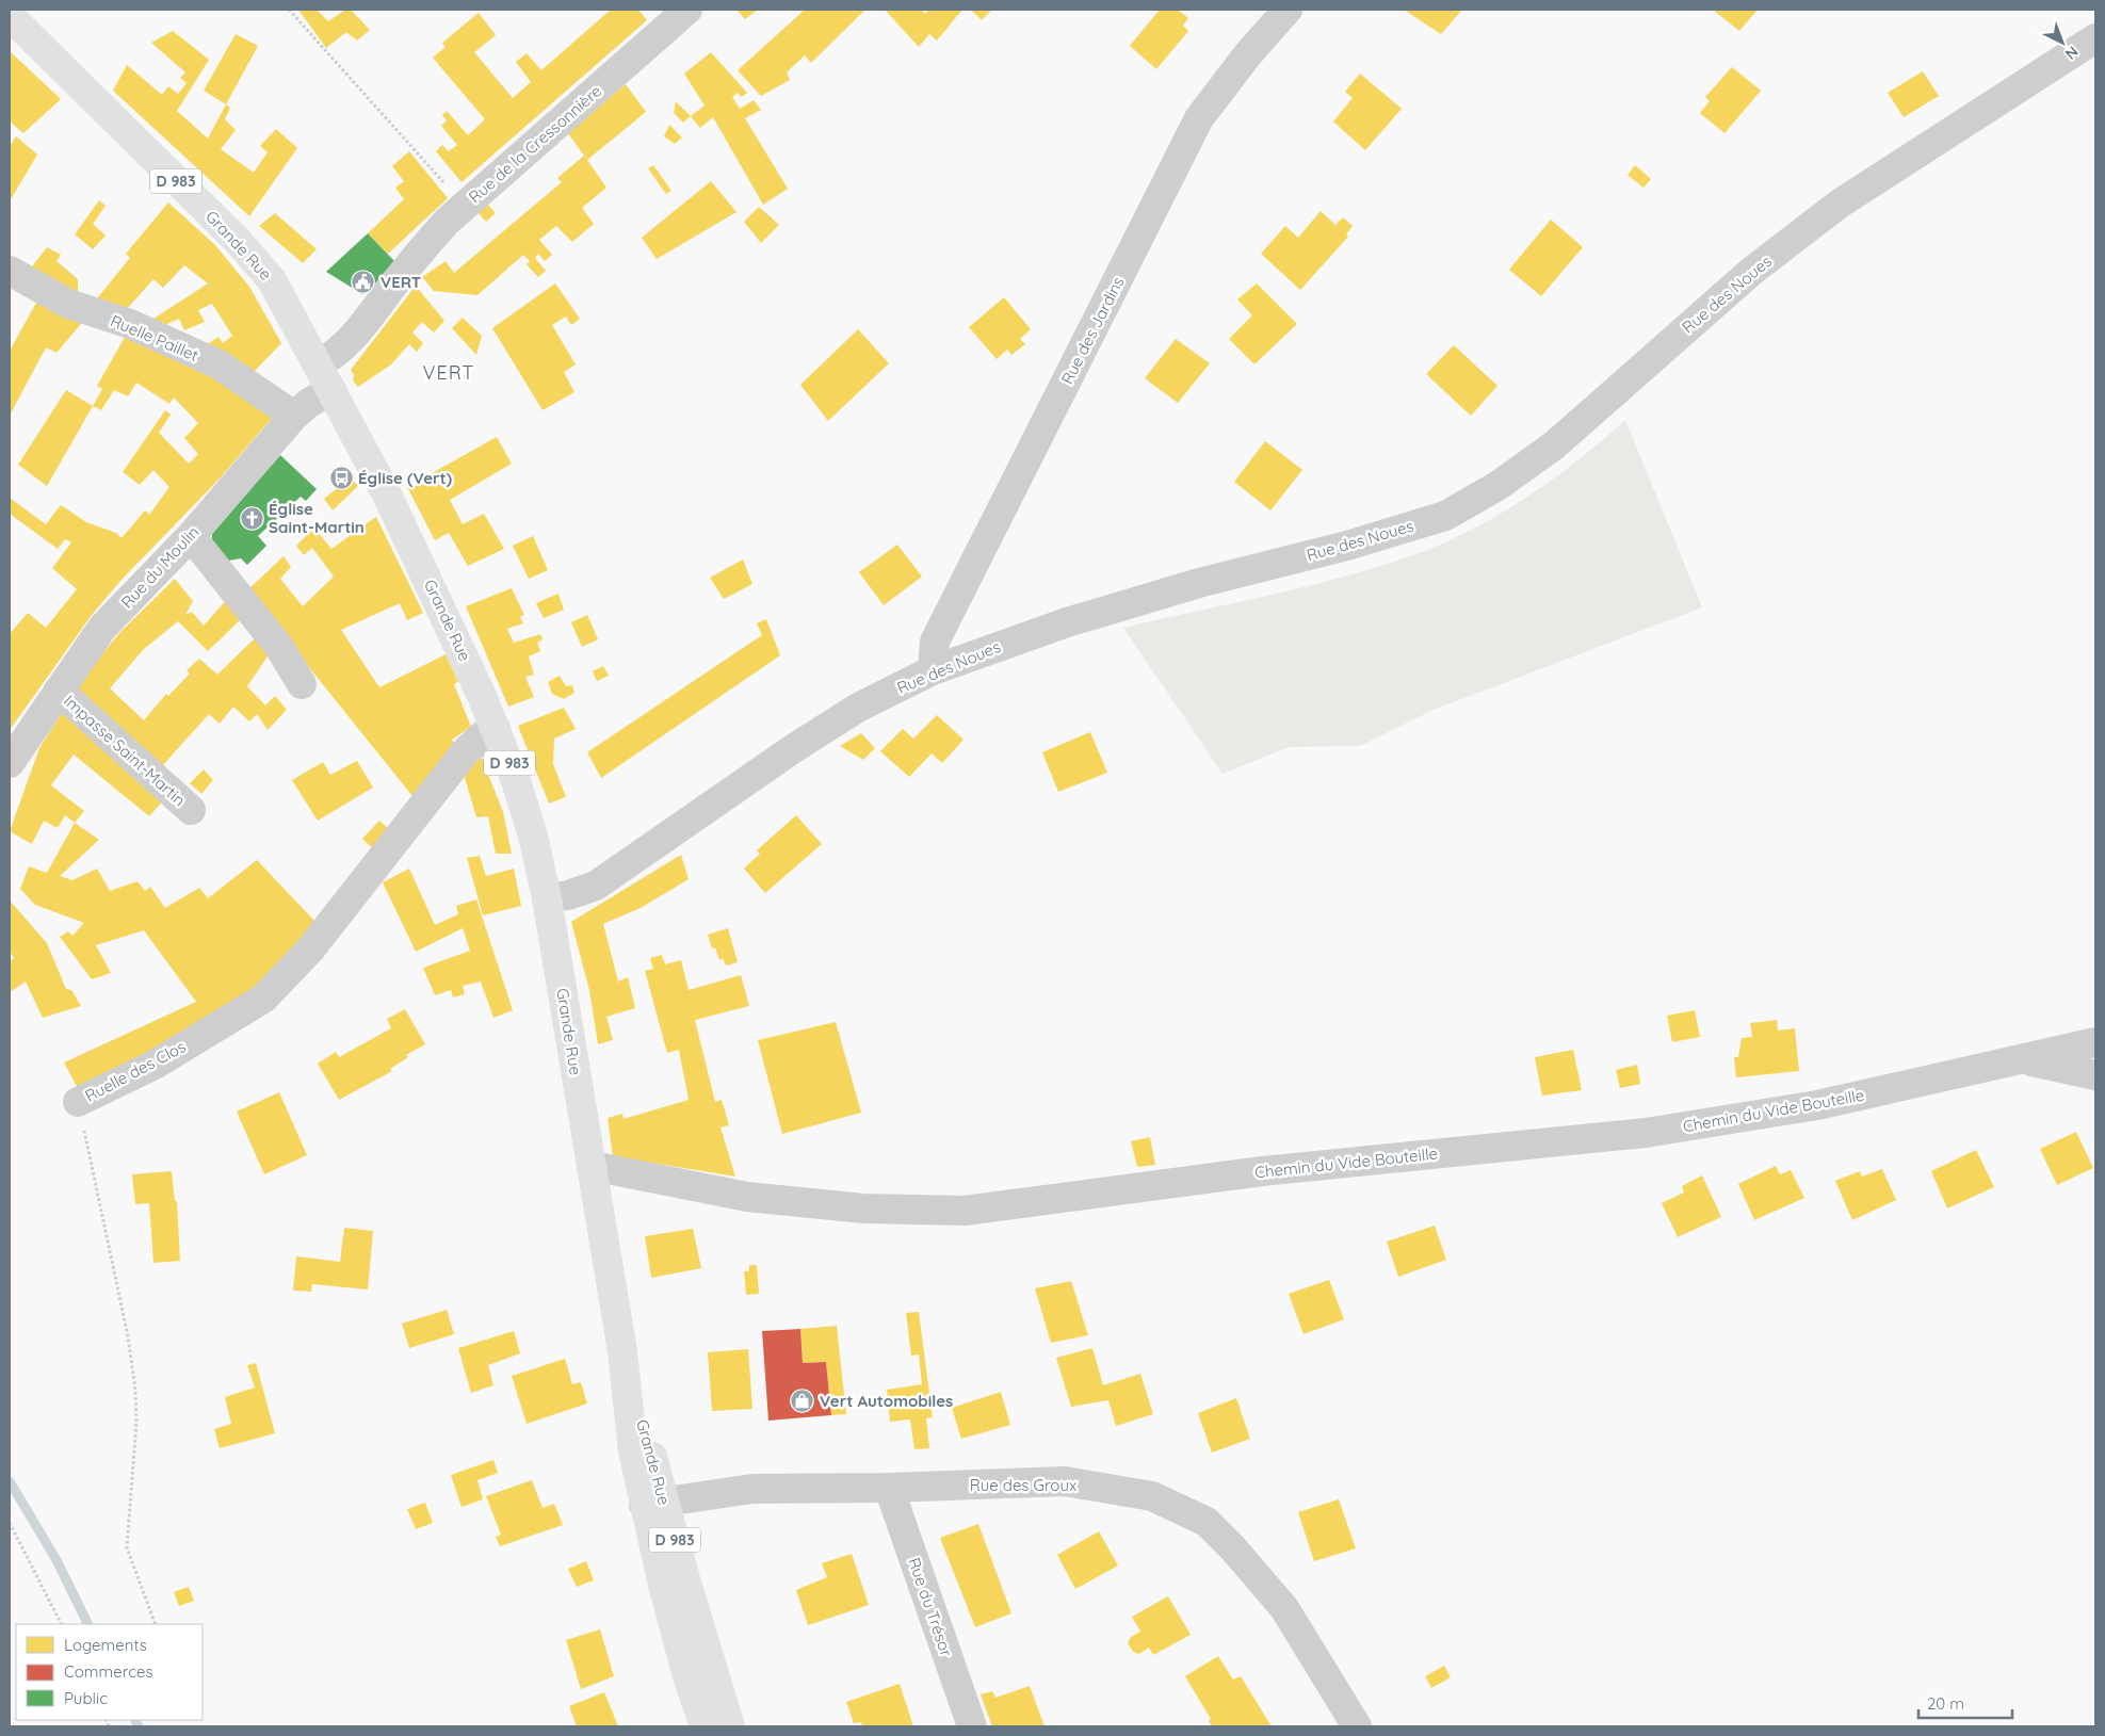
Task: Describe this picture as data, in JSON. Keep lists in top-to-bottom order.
{
  "streets": {
    "main road": ["D 983", "Grande Rue"],
    "street": [
      "Rue de la Cressonnière",
      "Rue des Noues",
      "Rue des Jardins",
      "Ruelle Paillet",
      "Rue du Moulin",
      "Impasse Saint-Martin",
      "Ruelle des Clos",
      "Chemin du Vide Bouteille",
      "Rue des Groux",
      "Rue du Trésor"
    ]
  },
  "crossings": [
    ["Rue de la Cressonnière", "Grande Rue"],
    ["Grande Rue", "Rue des Noues"],
    ["Grande Rue", "Rue du Moulin"],
    ["Grande Rue", "Ruelle des Clos"],
    ["Grande Rue", "Chemin du Vide Bouteille"],
    ["Grande Rue", "Rue des Groux"],
    ["Rue des Noues", "Rue des Jardins"],
    ["Ruelle Paillet", "Rue du Moulin"],
    ["Rue du Moulin", "Impasse Saint-Martin"],
    ["Rue des Groux", "Rue du Trésor"]
  ],
  "districts": ["VERT"],
  "places": {
    "public building": ["VERT"],
    "bus stop": ["Église (Vert)"],
    "church": ["Église Saint-Martin"],
    "shop": ["Vert Automobiles"]
  },
  "legend": ["Logements", "Commerces", "Public"],
  "scale_bar": "20 m",
  "north": "bottom right"
}
